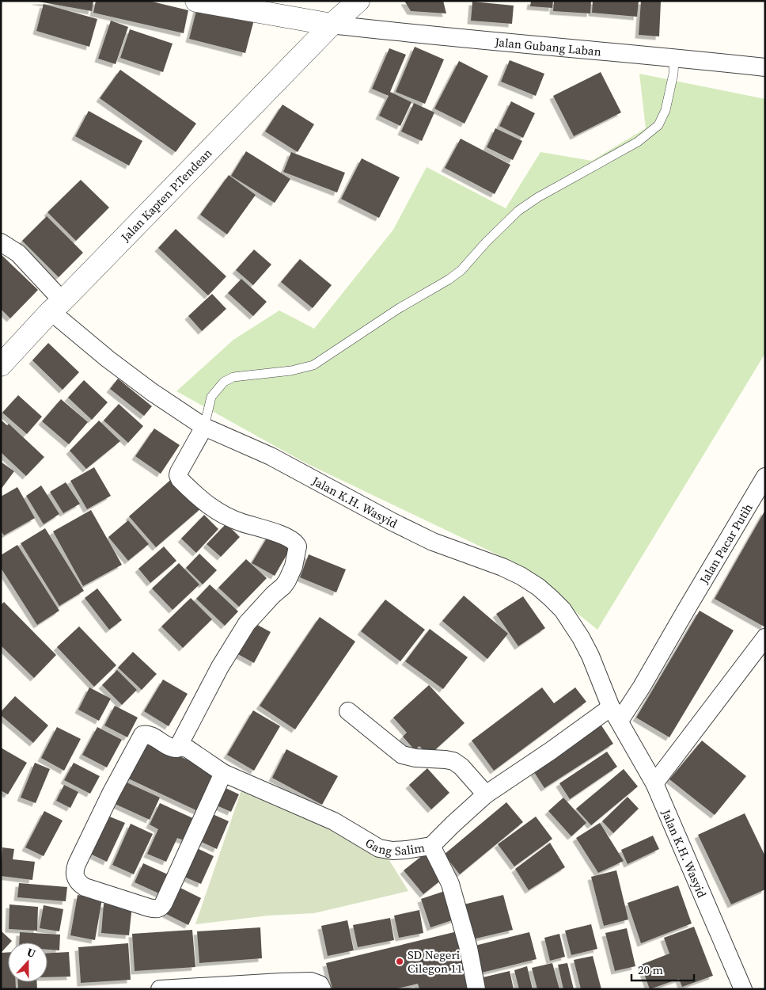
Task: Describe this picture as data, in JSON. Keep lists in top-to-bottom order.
{
  "streets": {
    "street": [
      "Jalan Gubang Laban",
      "Jalan Kapten P.Tendean",
      "Jalan K.H. Wasyid",
      "Jalan Pacar Putih",
      "Gang Salim"
    ]
  },
  "crossings": [
    ["Jalan Gubang Laban", "Jalan Kapten P.Tendean"],
    ["Jalan Kapten P.Tendean", "Jalan K.H. Wasyid"],
    ["Jalan K.H. Wasyid", "Jalan Pacar Putih"],
    ["Jalan K.H. Wasyid", "Gang Salim"],
    ["Jalan Pacar Putih", "Gang Salim"]
  ],
  "places": ["SD Negeri Cilegon 11"],
  "scale_bar": "20 m",
  "north": "top"
}
